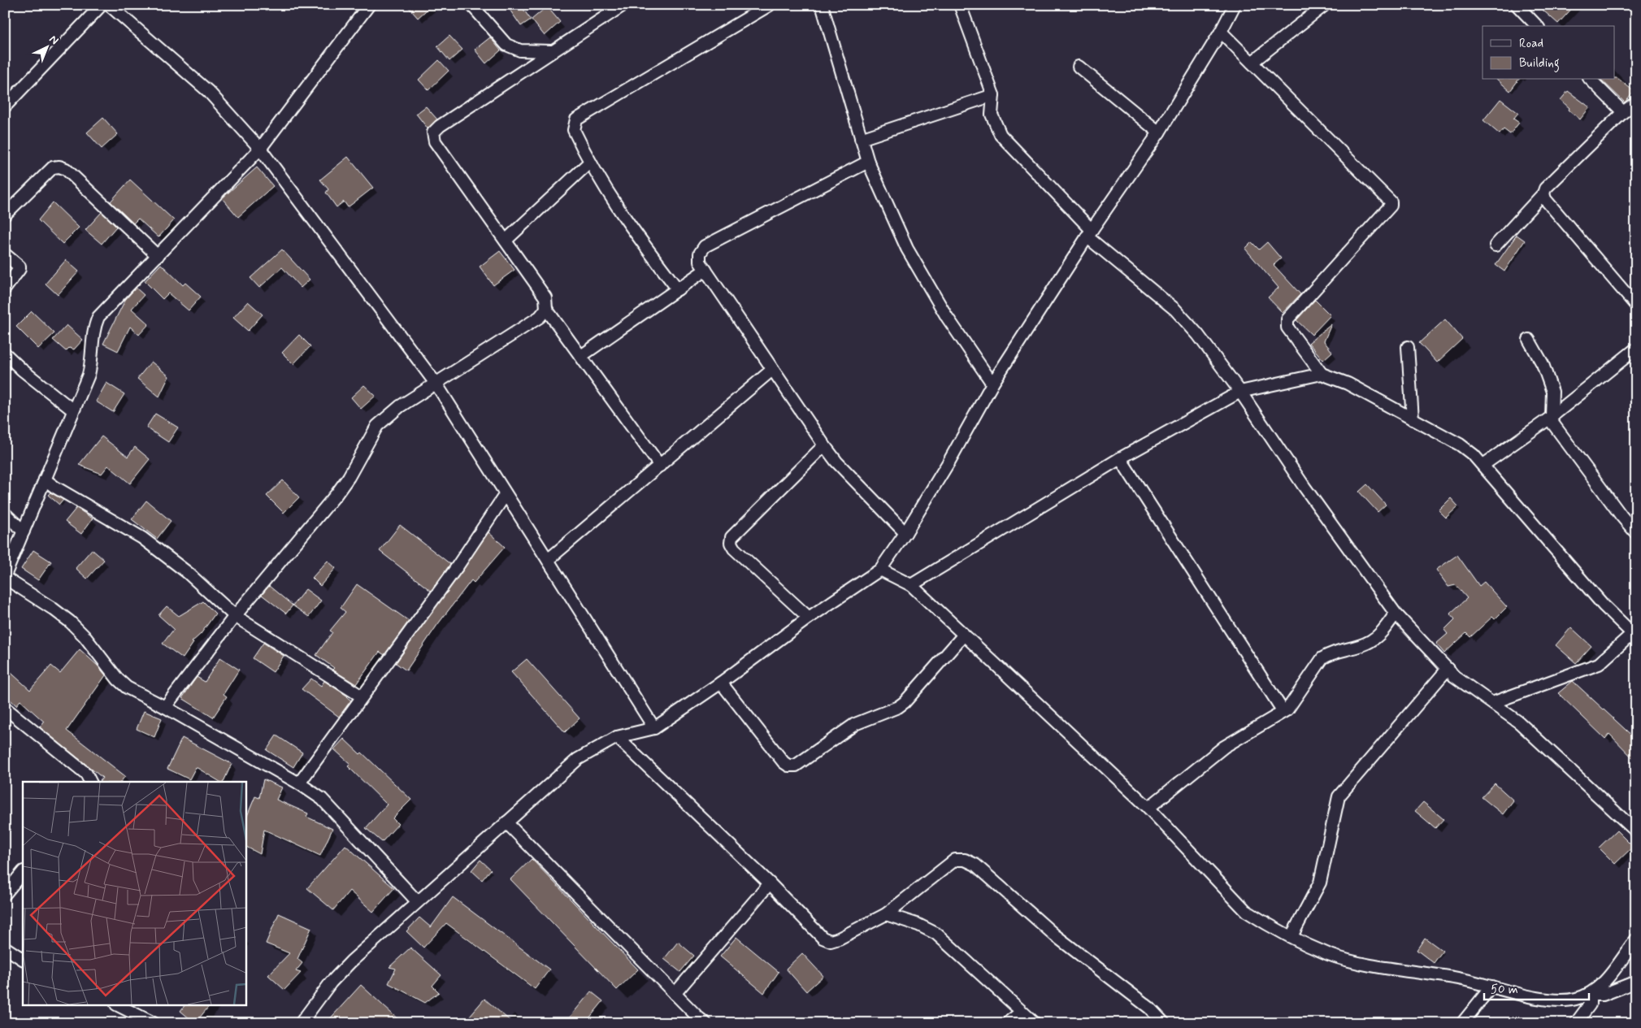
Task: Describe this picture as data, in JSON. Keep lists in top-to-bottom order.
{
  "legend": ["Road", "Building"],
  "scale_bar": "50 m",
  "north": "top right"
}
